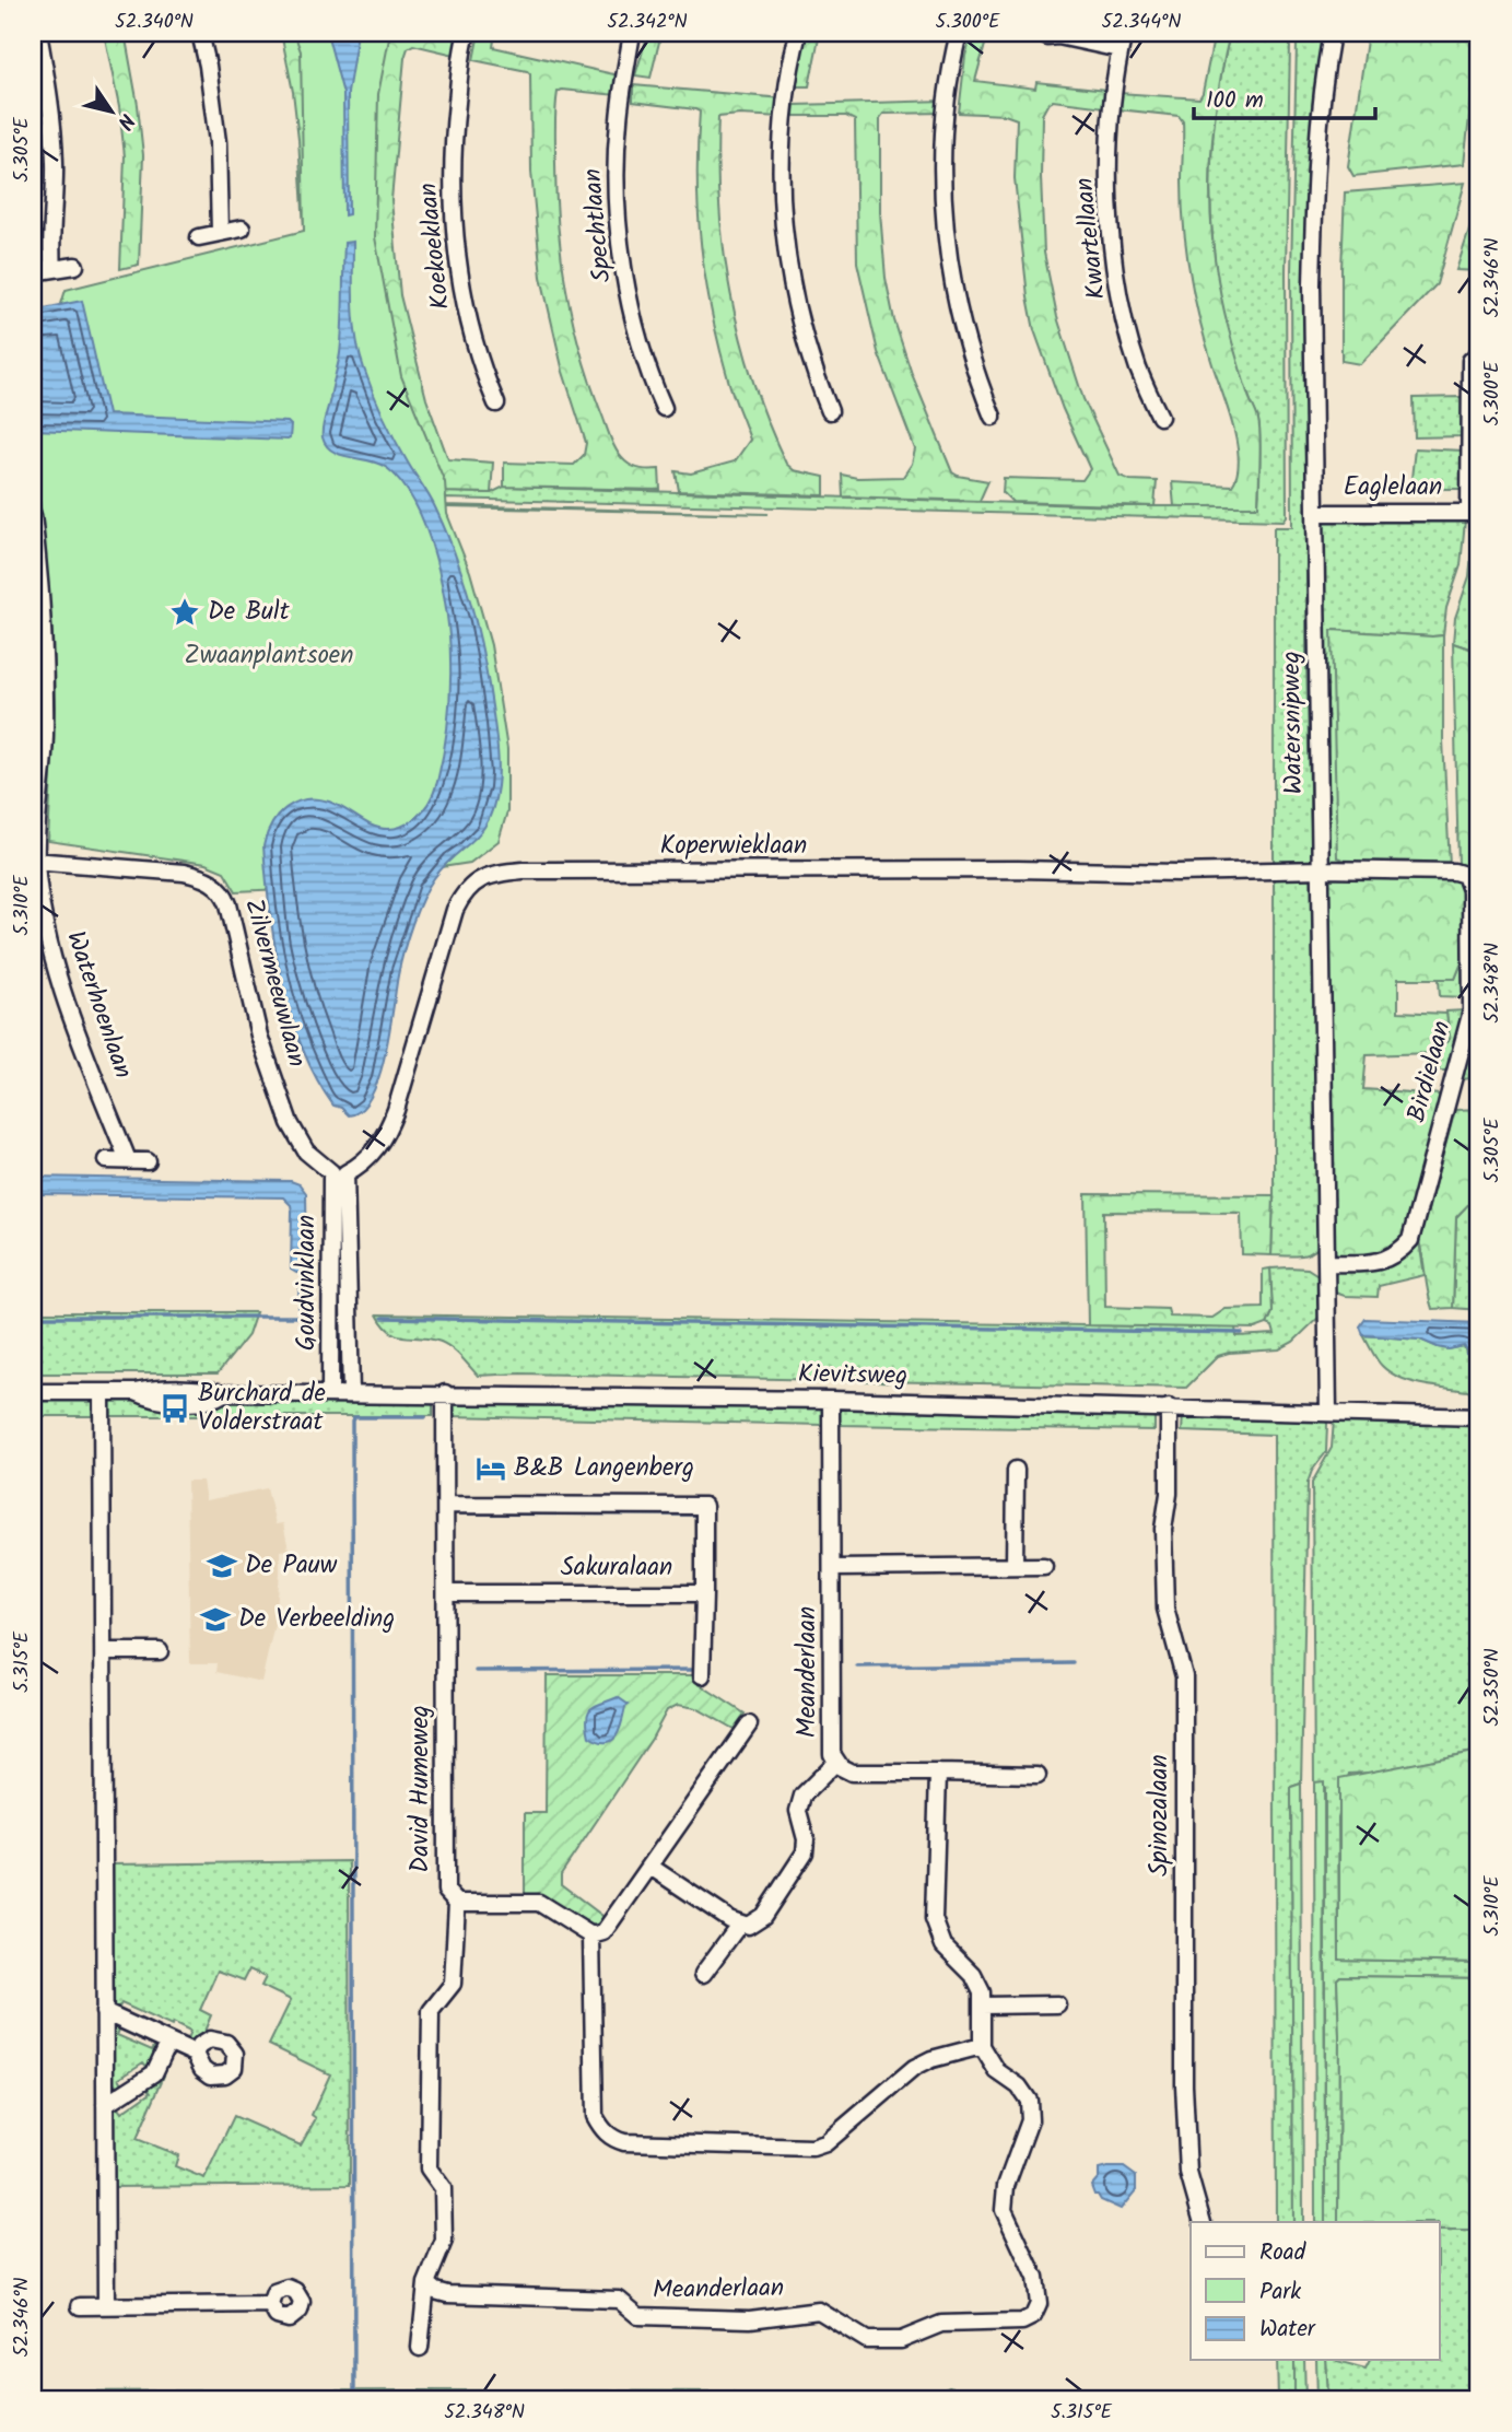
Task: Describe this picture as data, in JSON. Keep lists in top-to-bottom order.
{
  "streets": {
    "street": [
      "Spechtlaan",
      "Kwartellaan",
      "Koekoeklaan",
      "Eaglelaan",
      "Watersnipweg",
      "Koperwieklaan",
      "Zilvermeeuwlaan",
      "Waterhoenlaan",
      "Birdielaan",
      "Goudvinklaan",
      "Kievitsweg",
      "Sakuralaan",
      "Meanderlaan",
      "David Humeweg",
      "Spinozalaan"
    ]
  },
  "crossings": [
    ["Eaglelaan", "Watersnipweg"],
    ["Watersnipweg", "Koperwieklaan"],
    ["Watersnipweg", "Birdielaan"],
    ["Watersnipweg", "Kievitsweg"],
    ["Koperwieklaan", "Zilvermeeuwlaan"],
    ["Koperwieklaan", "Birdielaan"],
    ["Koperwieklaan", "Goudvinklaan"],
    ["Zilvermeeuwlaan", "Waterhoenlaan"],
    ["Zilvermeeuwlaan", "Goudvinklaan"],
    ["Goudvinklaan", "Kievitsweg"],
    ["Kievitsweg", "Meanderlaan"],
    ["Kievitsweg", "David Humeweg"],
    ["Kievitsweg", "Spinozalaan"],
    ["Sakuralaan", "David Humeweg"],
    ["Meanderlaan", "David Humeweg"]
  ],
  "parks": ["Zwaanplantsoen"],
  "places": {
    "place": ["De Bult"],
    "bus stop": ["Burchard de Volderstraat"],
    "hotel": ["B&B Langenberg"],
    "school or university": ["De Pauw", "De Verbeelding"]
  },
  "legend": ["Road", "Park", "Water"],
  "scale_bar": "100 m",
  "north": "bottom right",
  "coordinates": [
    "52.340°N",
    "52.342°N",
    "5.300°E",
    "52.344°N",
    "5.305°E",
    "52.346°N",
    "5.310°E",
    "52.348°N",
    "5.315°E",
    "52.350°N"
  ]
}
